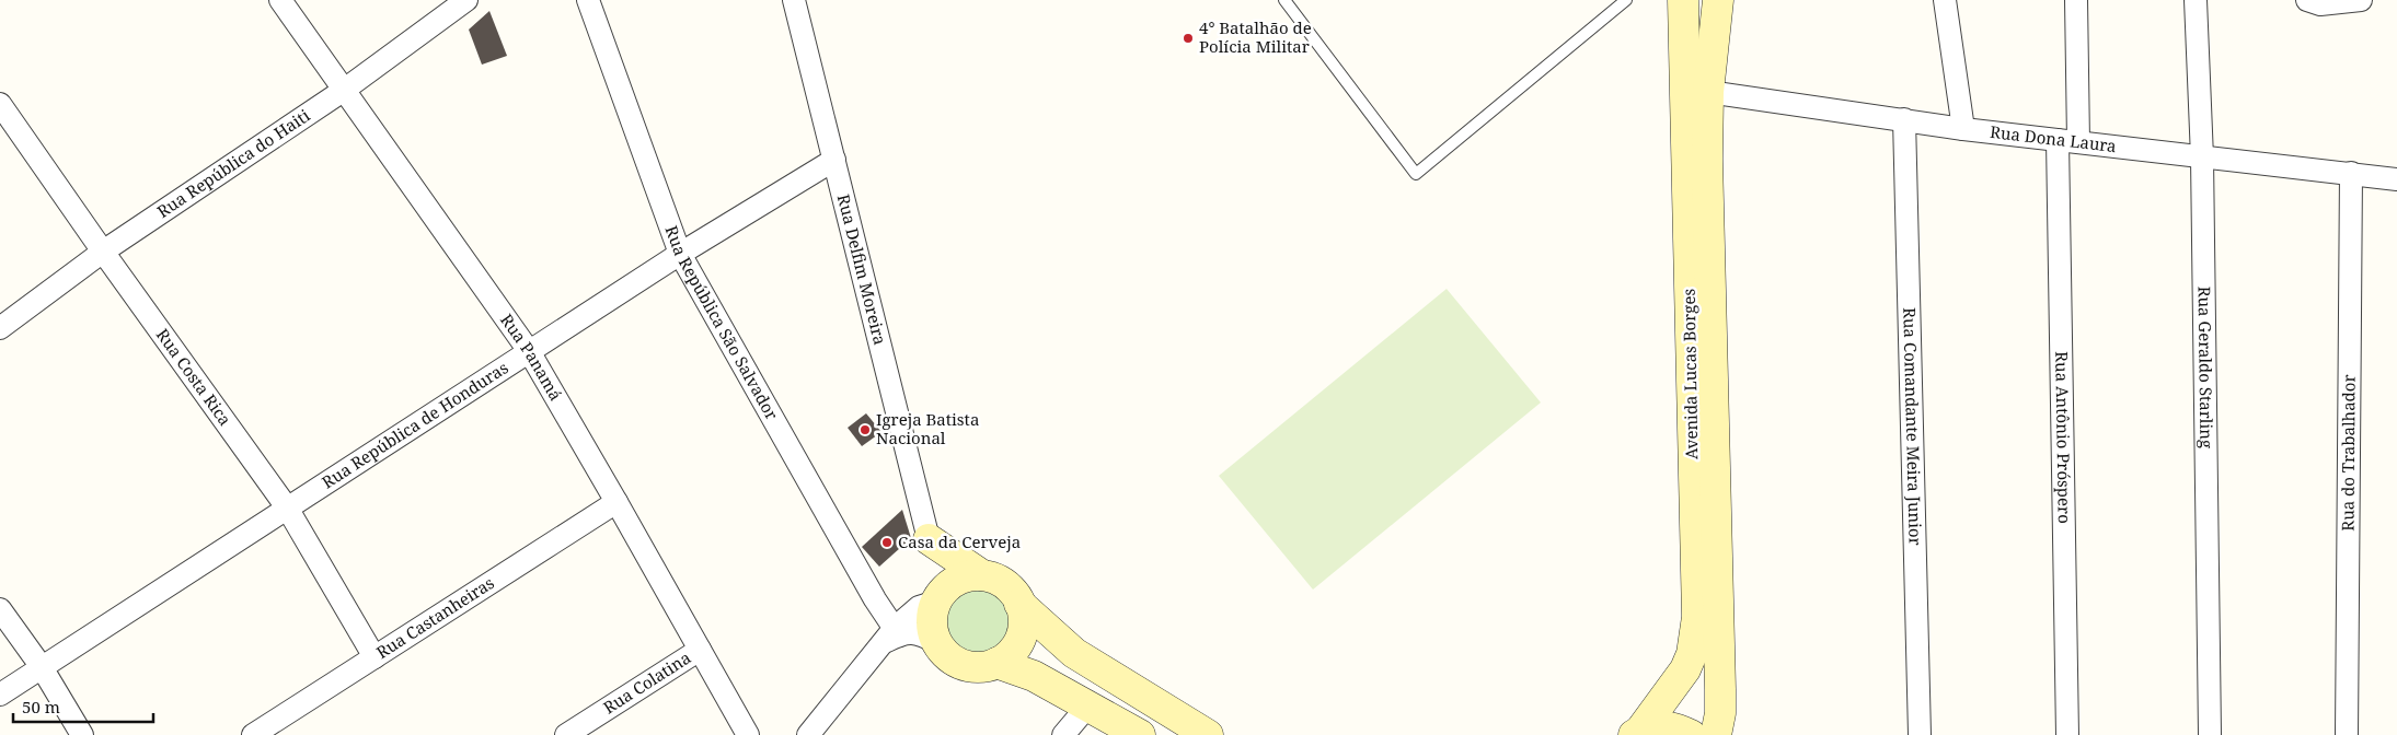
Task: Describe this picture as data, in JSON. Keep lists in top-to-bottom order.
{
  "streets": {
    "street": [
      "Rua Dona Laura",
      "Rua República do Haiti",
      "Rua Delfim Moreira",
      "Rua República São Salvador",
      "Rua Panamá",
      "Rua Geraldo Starling",
      "Avenida Lucas Borges",
      "Rua Costa Rica",
      "Rua República de Honduras",
      "Rua Comandante Meira Junior",
      "Rua Antônio Próspero",
      "Rua do Trabalhador",
      "Rua Castanheiras",
      "Rua Colatina"
    ]
  },
  "crossings": [
    ["Rua Dona Laura", "Rua Geraldo Starling"],
    ["Rua Dona Laura", "Avenida Lucas Borges"],
    ["Rua Dona Laura", "Rua Comandante Meira Junior"],
    ["Rua Dona Laura", "Rua Antônio Próspero"],
    ["Rua Dona Laura", "Rua do Trabalhador"],
    ["Rua República do Haiti", "Rua Panamá"],
    ["Rua República do Haiti", "Rua Costa Rica"],
    ["Rua Delfim Moreira", "Rua República de Honduras"],
    ["Rua República São Salvador", "Rua República de Honduras"],
    ["Rua Panamá", "Rua República de Honduras"],
    ["Rua Panamá", "Rua Castanheiras"],
    ["Rua Panamá", "Rua Colatina"],
    ["Rua Costa Rica", "Rua República de Honduras"],
    ["Rua Costa Rica", "Rua Castanheiras"]
  ],
  "places": ["4° Batalhão de Polícia Militar", "Igreja Batista Nacional", "Casa da Cerveja"],
  "scale_bar": "50 m"
}
